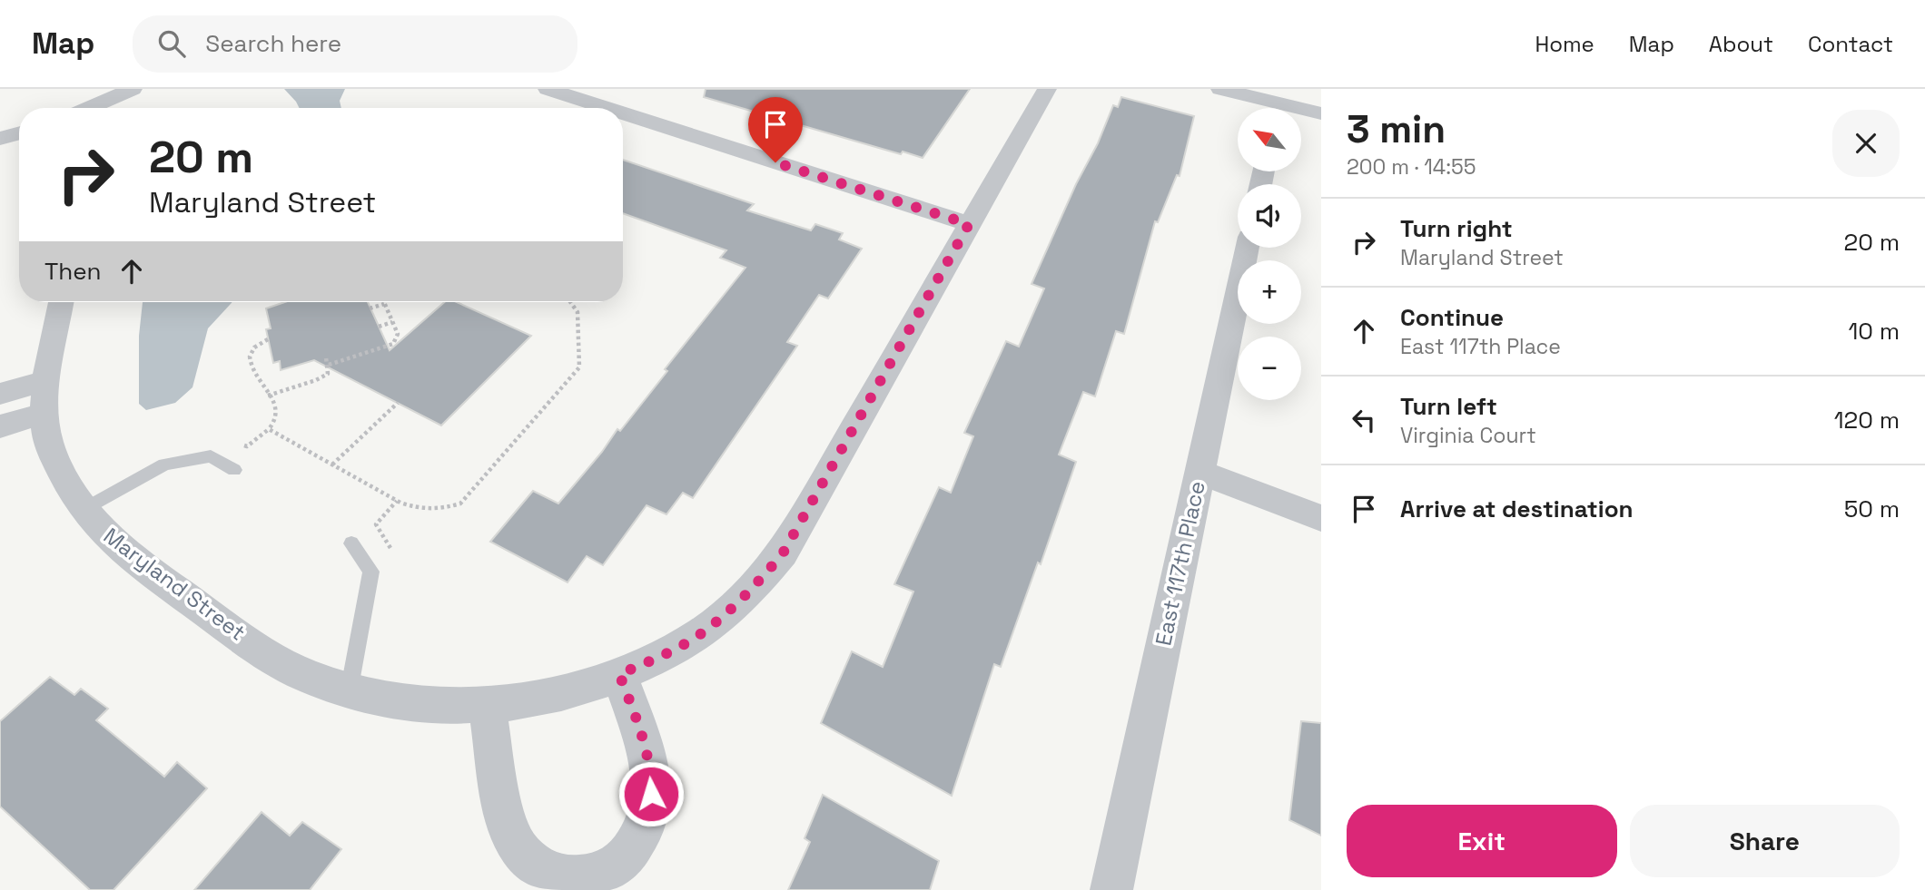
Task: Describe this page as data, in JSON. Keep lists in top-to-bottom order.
{
  "streets": {
    "street": ["East 117th Place", "Maryland Street"]
  },
  "north": "top left",
  "page": {
    "header": "Map",
    "search": "Search here",
    "nav": [
      "Home",
      "Map",
      "About",
      "Contact"
    ],
    "heading": ["3 min", "200 m · 14:55"],
    "map_buttons": ["+", "−"],
    "turn": ["20 m", "Maryland Street"],
    "list": [
      {
        "name": "Turn right",
        "note": "Maryland Street",
        "value": "20 m"
      },
      {
        "name": "Continue",
        "note": "East 117th Place",
        "value": "10 m"
      },
      {
        "name": "Turn left",
        "note": "Virginia Court",
        "value": "120 m"
      },
      {
        "name": "Arrive at destination",
        "value": "50 m"
      }
    ],
    "then": "Then",
    "buttons": ["Exit", "Share"]
  }
}
